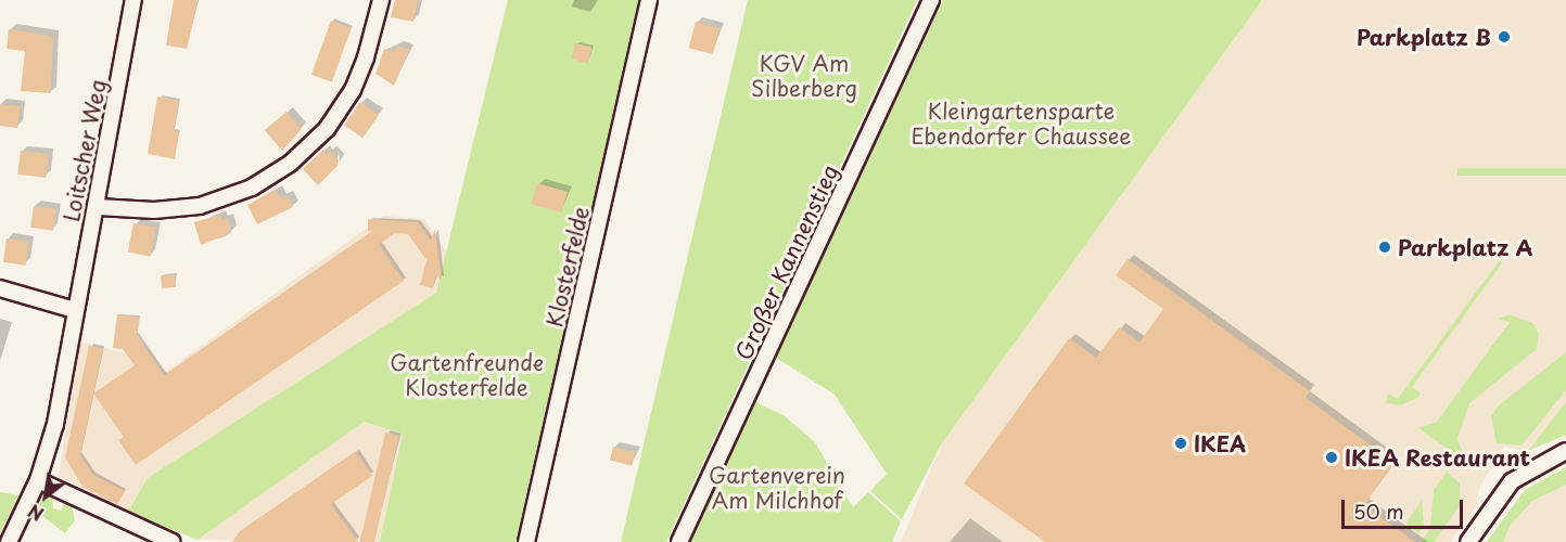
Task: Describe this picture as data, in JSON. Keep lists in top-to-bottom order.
{
  "streets": {
    "street": ["Loitscher Weg", "Großer Kannenstieg", "Klosterfelde"]
  },
  "parks": [
    "KGV Am Silberberg",
    "Kleingartensparte Ebendorfer Chaussee",
    "Gartenfreunde Klosterfelde",
    "Gartenverein Am Milchhof"
  ],
  "places": [
    "Parkplatz B",
    "Parkplatz A",
    "IKEA",
    "IKEA Restaurant"
  ],
  "scale_bar": "50 m",
  "north": "bottom left"
}
